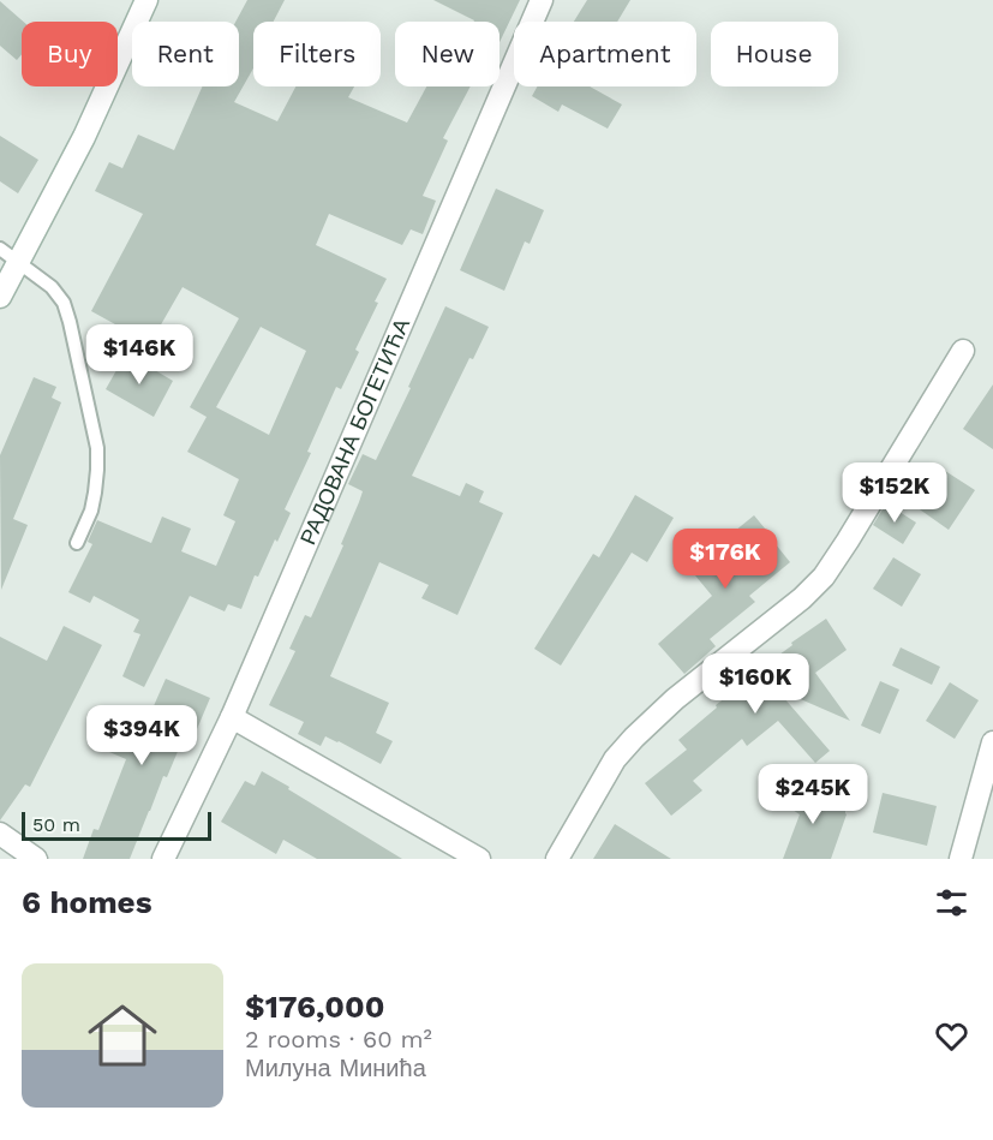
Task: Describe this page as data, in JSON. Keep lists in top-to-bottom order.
{
  "streets": {
    "street": ["РАДОВАНА БОГЕТИЋА"]
  },
  "scale_bar": "50 m",
  "page": {
    "chip": [
      "Buy",
      "Rent",
      "Filters",
      "New",
      "Apartment",
      "House"
    ],
    "price": [
      "$146K",
      "$152K",
      "$176K",
      "$160K",
      "$394K",
      "$245K"
    ],
    "scale": "50 m",
    "heading": "6 homes",
    "list": [
      {
        "name": "$176,000",
        "note": "2 rooms · 60 m² · Милуна Минића"
      }
    ]
  }
}
